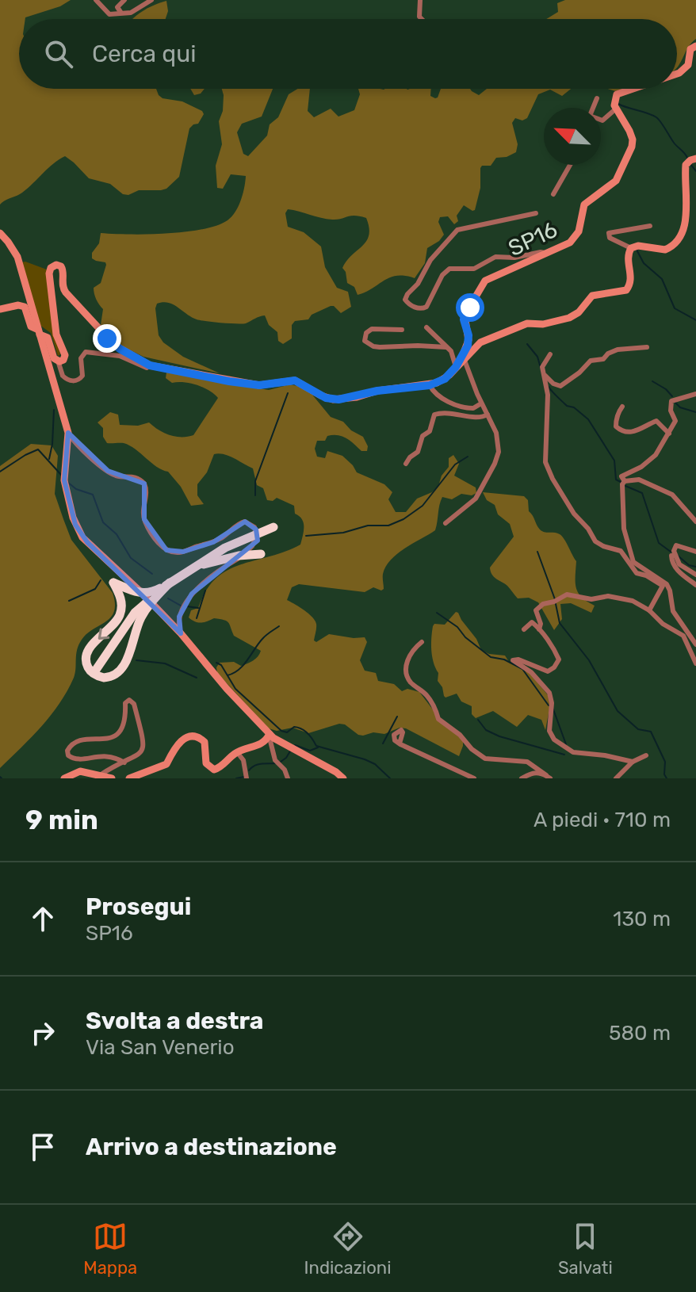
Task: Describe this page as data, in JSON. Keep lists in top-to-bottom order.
{
  "streets": {
    "street": ["SP16"]
  },
  "north": "top left",
  "page": {
    "search": "Cerca qui",
    "heading": ["9 min", "A piedi · 710 m"],
    "list": [
      ["Prosegui", "SP16", "130 m"],
      ["Svolta a destra", "Via San Venerio", "580 m"],
      "Arrivo a destinazione"
    ],
    "nav": ["Mappa", "Indicazioni", "Salvati"]
  }
}
